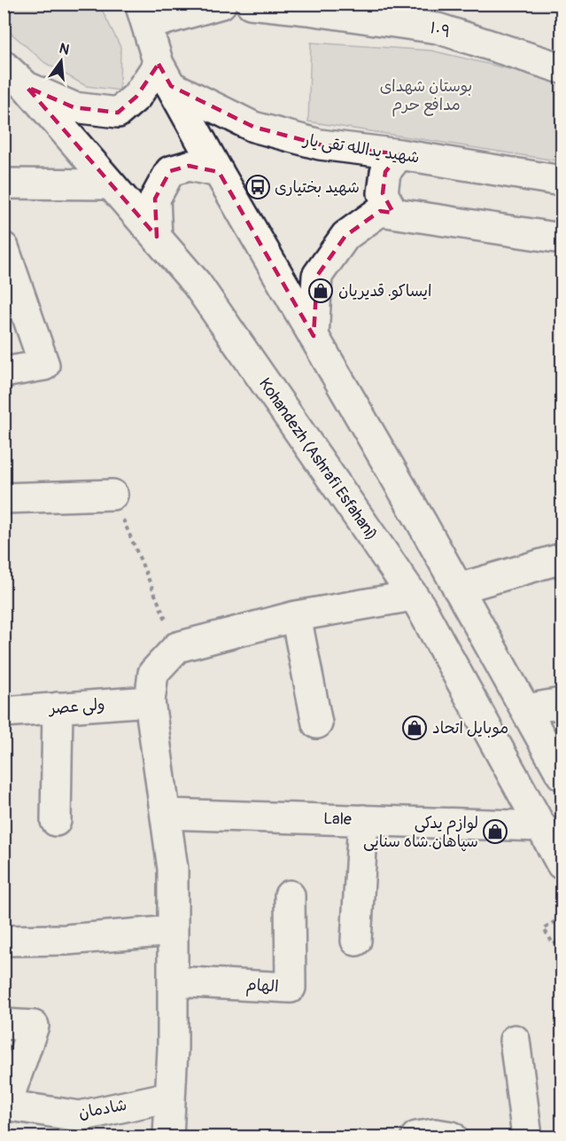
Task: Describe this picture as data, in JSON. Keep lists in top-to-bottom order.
{
  "streets": {
    "street": [
      "۱۰۹",
      "شهید یدالله تقی یار",
      "Kohandezh (Ashrafi Esfahani)",
      "ولی عصر",
      "Lale",
      "الهام",
      "شادمان"
    ]
  },
  "crossings": [
    ["Kohandezh (Ashrafi Esfahani)", "Lale"]
  ],
  "parks": ["بوستان شهدای مدافع حرم"],
  "places": {
    "bus stop": ["شهید بختیاری"],
    "shop": ["ایساکو. قدیریان", "موبایل اتحاد", "لوازم یدکی سپاهان.شاه سنایی"]
  },
  "north": "top"
}
